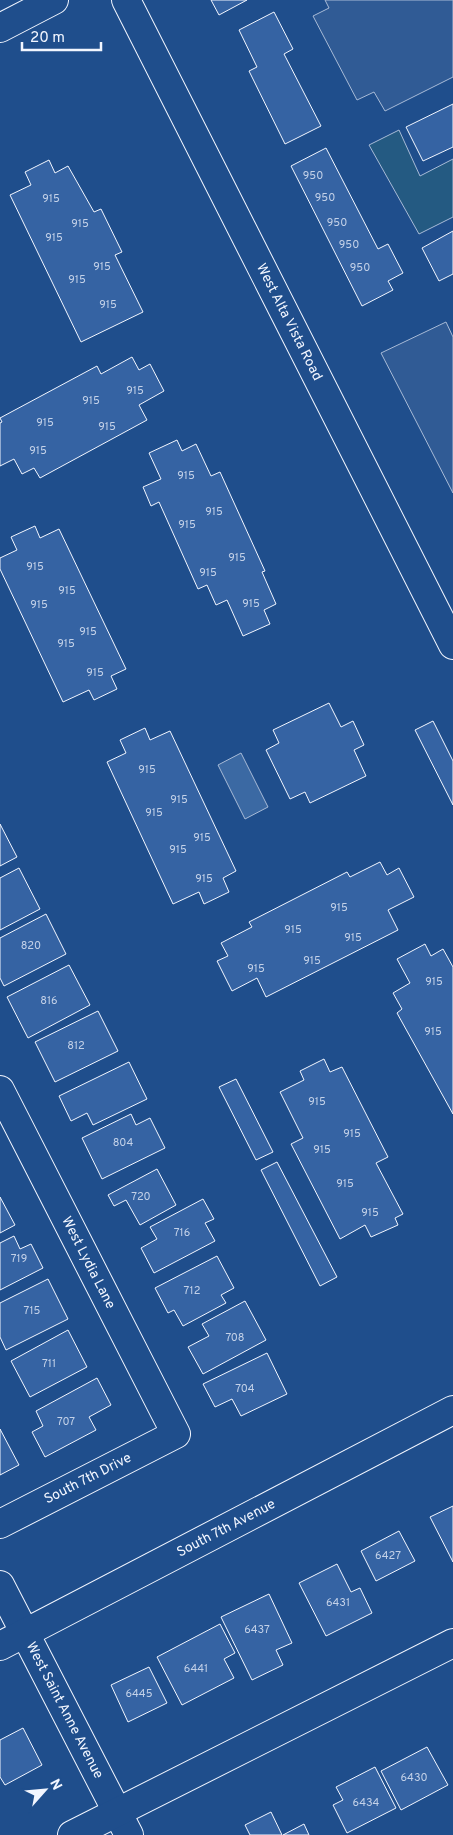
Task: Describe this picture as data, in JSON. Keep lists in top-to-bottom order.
{
  "streets": {
    "street": [
      "West Alta Vista Road",
      "West Lydia Lane",
      "South 7th Drive",
      "South 7th Avenue",
      "West Saint Anne Avenue"
    ]
  },
  "crossings": [
    ["West Lydia Lane", "South 7th Drive"],
    ["South 7th Avenue", "West Saint Anne Avenue"]
  ],
  "house_numbers": [
    "950",
    "950",
    "915",
    "950",
    "915",
    "915",
    "950",
    "915",
    "950",
    "915",
    "915",
    "915",
    "915",
    "915",
    "915",
    "915",
    "915",
    "915",
    "915",
    "915",
    "915",
    "915",
    "915",
    "915",
    "915",
    "915",
    "915",
    "915",
    "915",
    "915",
    "915",
    "915",
    "915",
    "915",
    "915",
    "915",
    "915",
    "820",
    "915",
    "915",
    "915",
    "816",
    "915",
    "812",
    "915",
    "915",
    "804",
    "915",
    "915",
    "720",
    "915",
    "716",
    "719",
    "712",
    "715",
    "708",
    "711",
    "704",
    "707",
    "6427",
    "6431",
    "6437",
    "6441",
    "6445",
    "6430",
    "6434"
  ],
  "scale_bar": "20 m",
  "north": "top right"
}
